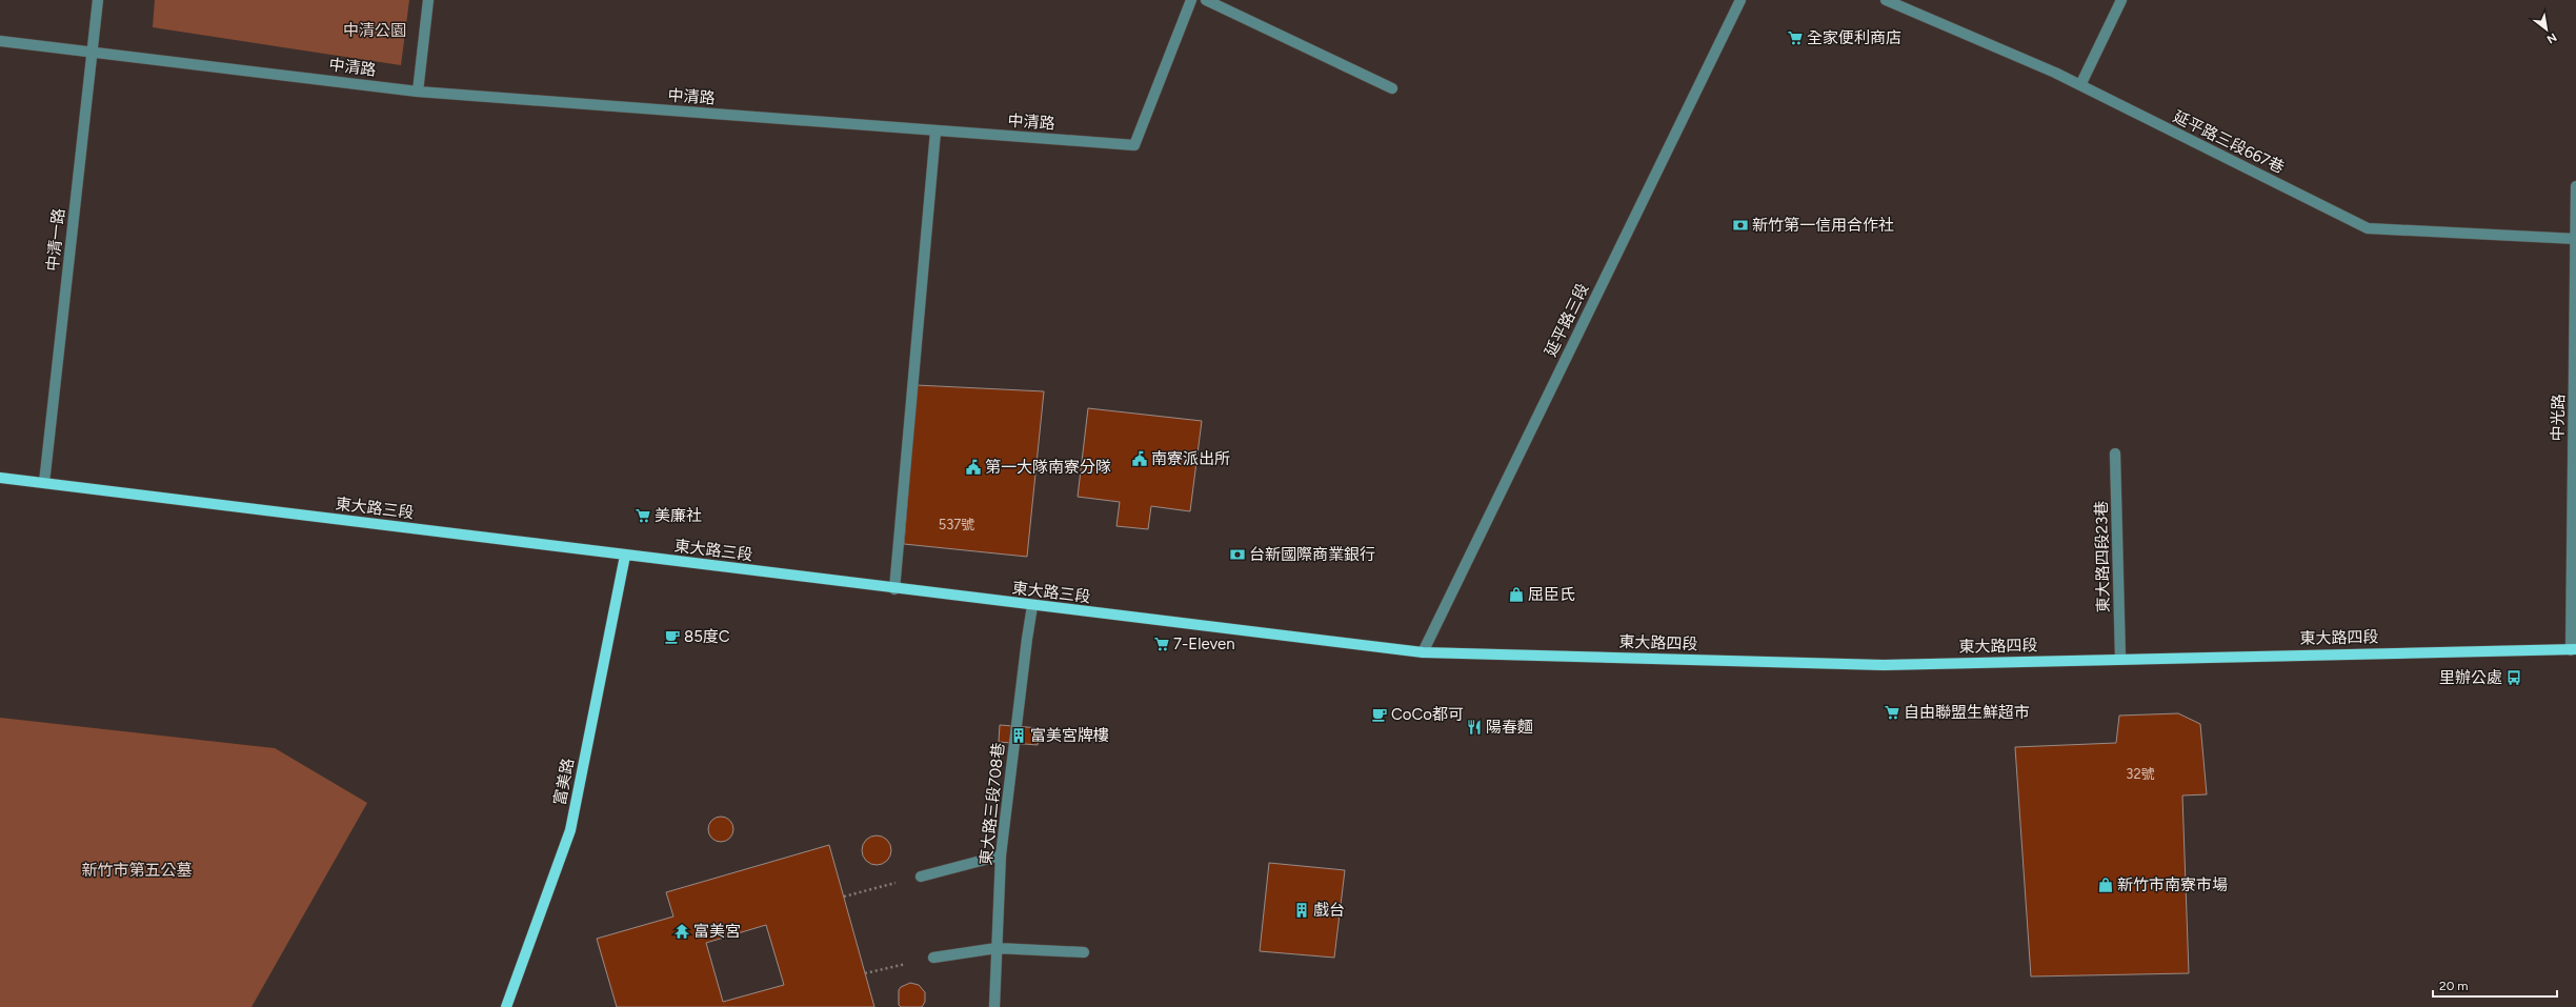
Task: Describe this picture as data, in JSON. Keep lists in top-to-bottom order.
{
  "streets": {
    "main road": ["東大路三段", "東大路四段", "富美路"],
    "street": [
      "中清路",
      "延平路三段667巷",
      "中清一路",
      "延平路三段",
      "中光路",
      "東大路四段23巷",
      "東大路三段708巷"
    ]
  },
  "crossings": [
    ["中清路", "中清一路"],
    ["延平路三段667巷", "中光路"],
    ["中清一路", "東大路三段"],
    ["延平路三段", "東大路三段"],
    ["延平路三段", "東大路四段"],
    ["中光路", "東大路四段"],
    ["東大路三段", "東大路四段"],
    ["東大路三段", "富美路"],
    ["東大路三段", "東大路三段708巷"],
    ["東大路四段23巷", "東大路四段"]
  ],
  "parks": ["中清公園", "新竹市第五公墓"],
  "places": {
    "supermarket": [
      "全家便利商店",
      "美廉社",
      "7-Eleven",
      "自由聯盟生鮮超市"
    ],
    "bank": ["新竹第一信用合作社", "台新國際商業銀行"],
    "public building": ["南寮派出所", "第一大隊南寮分隊"],
    "shop": ["屈臣氏", "新竹市南寮市場"],
    "cafe": ["85度C", "CoCo都可"],
    "bus stop": ["里辦公處"],
    "restaurant": ["陽春麵"],
    "building": ["富美宮牌樓", "戲台"],
    "temple": ["富美宮"]
  },
  "house_numbers": ["537號", "32號"],
  "scale_bar": "20 m",
  "north": "bottom right"
}
